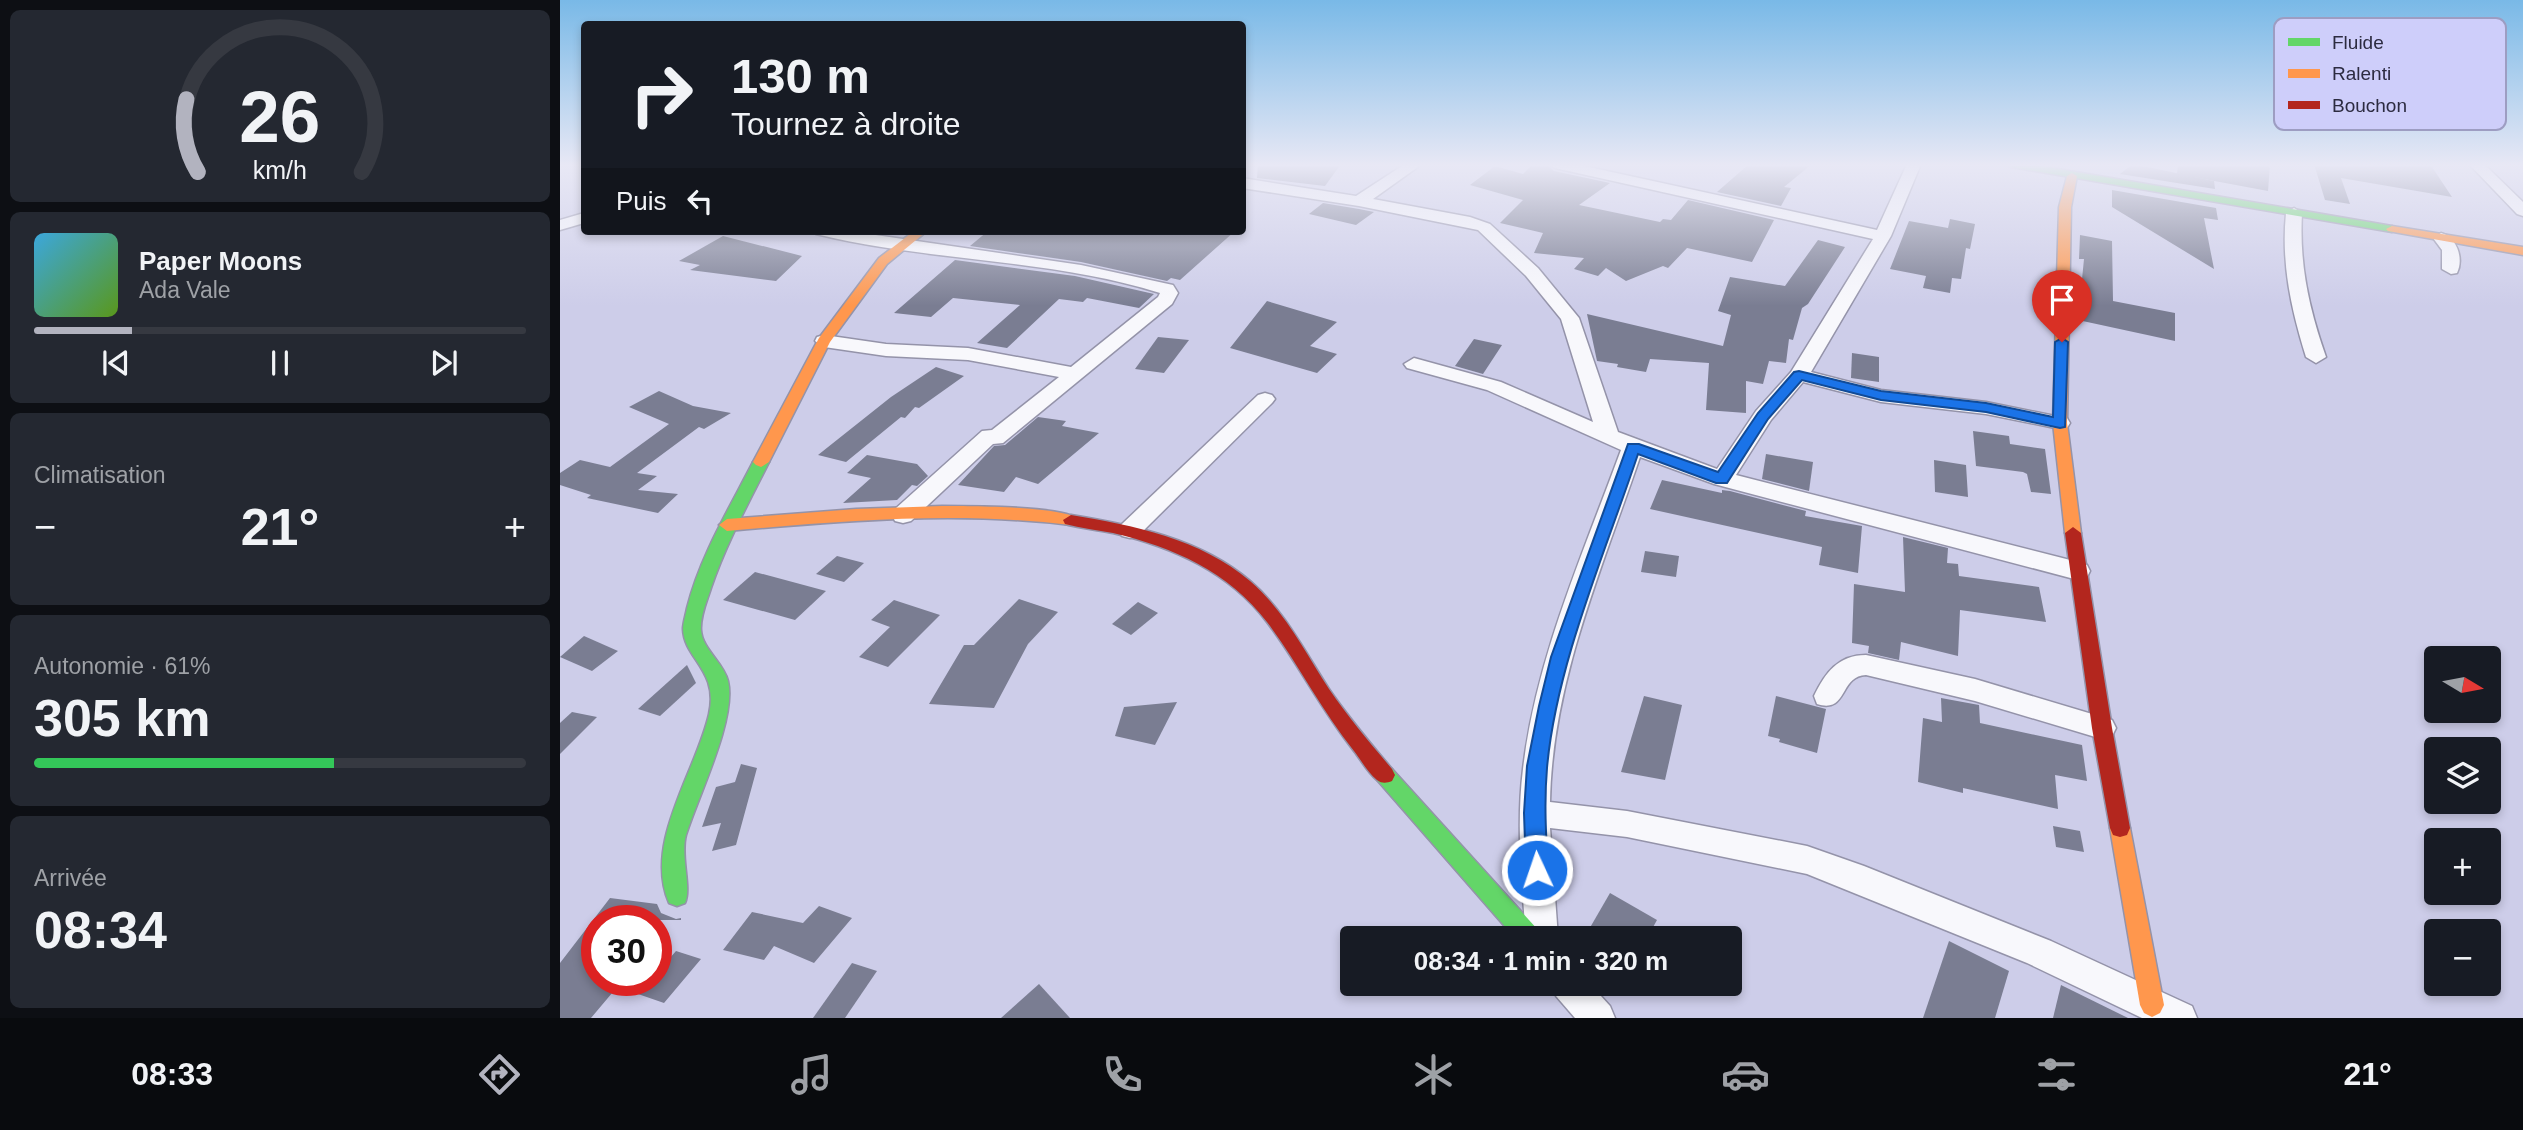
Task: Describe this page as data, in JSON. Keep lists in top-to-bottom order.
{
  "legend": ["Fluide", "Ralenti", "Bouchon"],
  "north": "right",
  "page": {
    "turn": ["130 m", "Tournez à droite"],
    "then": "Puis",
    "song": ["Paper Moons", "Ada Vale"],
    "tile": [
      "Climatisation",
      ["Autonomie · 61%", "305 km"],
      ["Arrivée", "08:34"]
    ],
    "heat": ["−", "21°", "+"],
    "map_buttons": ["+", "−"],
    "limit": "30",
    "trip": "08:34 · 1 min · 320 m",
    "tabs": ["08:33", "21°"],
    "gauge": ["26", "km/h"]
  }
}
